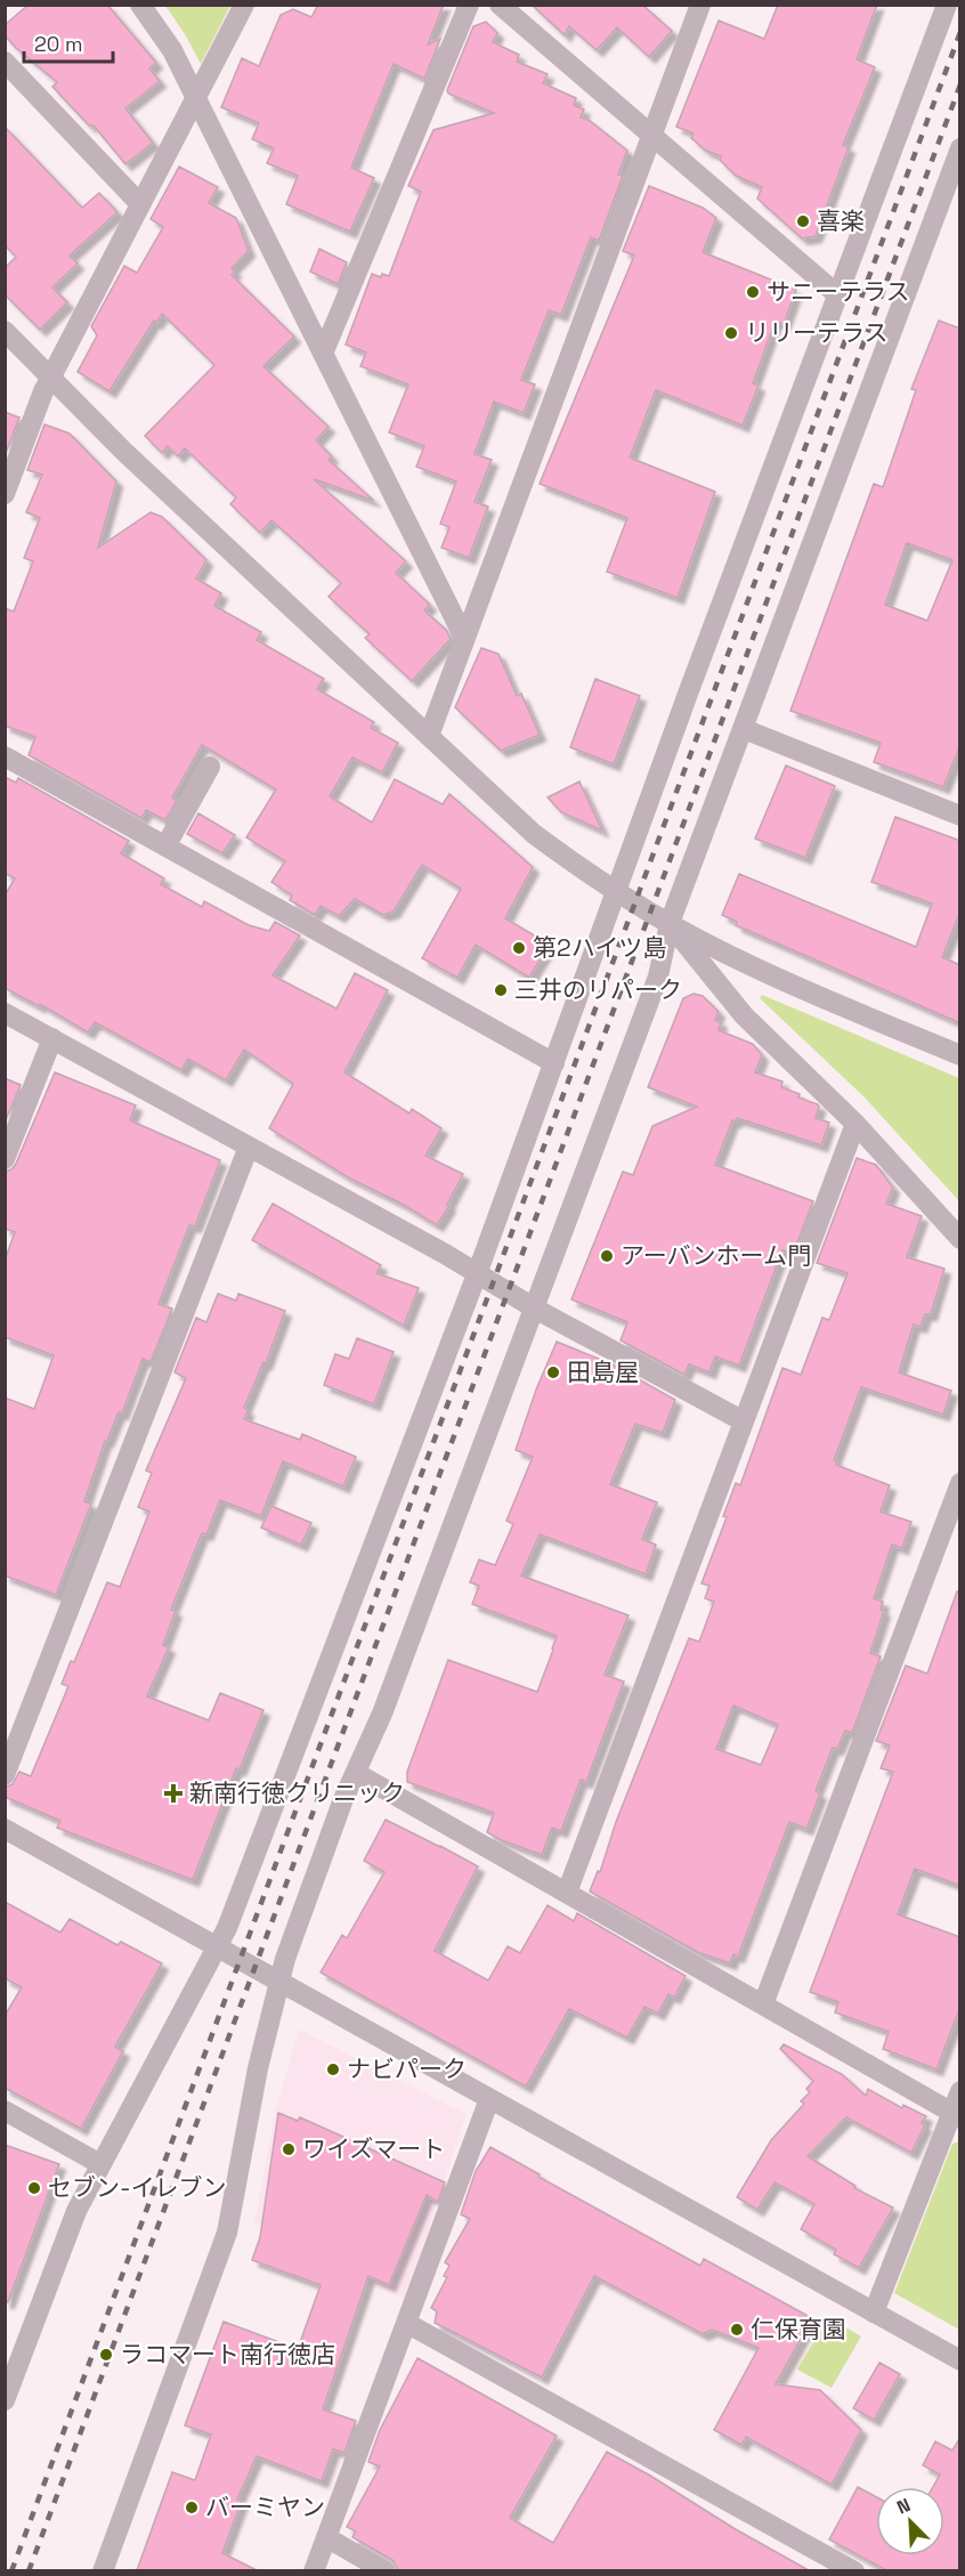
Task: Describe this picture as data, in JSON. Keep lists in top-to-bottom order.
{
  "places": {
    "other": [
      "喜楽",
      "サニーテラス",
      "リリーテラス",
      "第2ハイツ島",
      "三井のリパーク",
      "アーバンホーム門",
      "田島屋",
      "ナビパーク",
      "ワイズマート",
      "セブン-イレブン",
      "仁保育園",
      "ラコマート南行徳店",
      "バーミヤン"
    ],
    "health": ["新南行徳クリニック"]
  },
  "scale_bar": "20 m",
  "north": "top left"
}
